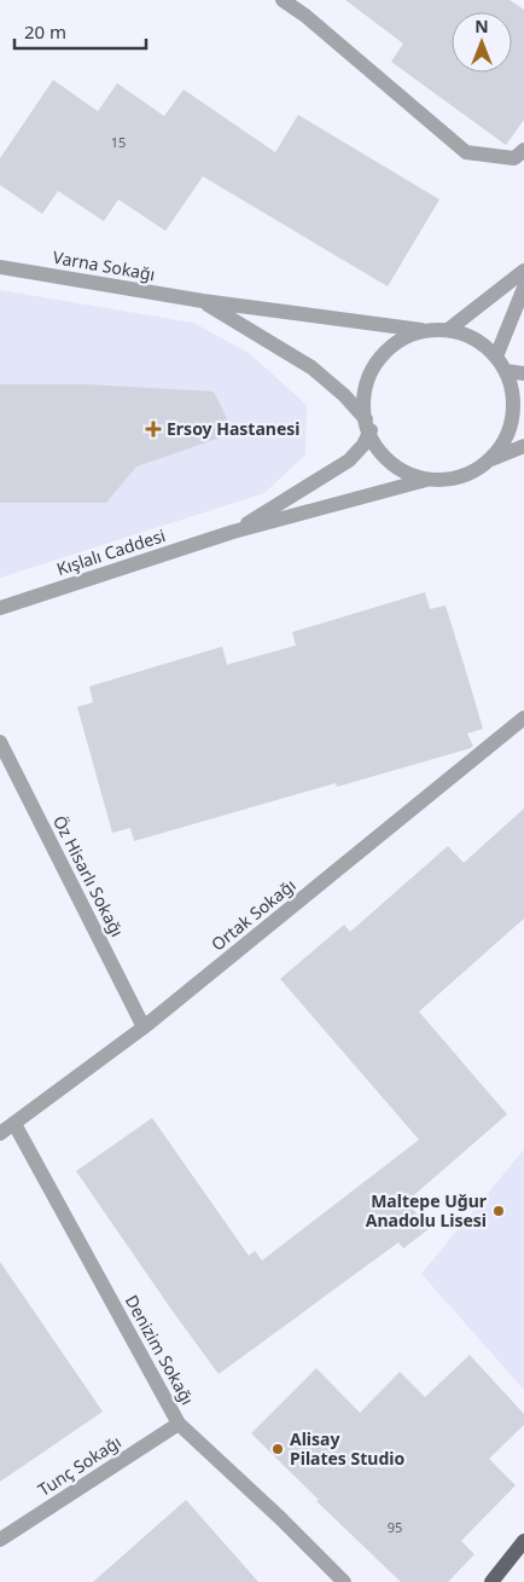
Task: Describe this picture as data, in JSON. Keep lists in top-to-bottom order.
{
  "streets": {
    "street": [
      "Varna Sokağı",
      "Kışlalı Caddesi",
      "Öz Hisarlı Sokağı",
      "Ortak Sokağı",
      "Denizim Sokağı",
      "Tunç Sokağı"
    ]
  },
  "crossings": [
    ["Varna Sokağı", "Kışlalı Caddesi"],
    ["Öz Hisarlı Sokağı", "Ortak Sokağı"],
    ["Ortak Sokağı", "Denizim Sokağı"],
    ["Denizim Sokağı", "Tunç Sokağı"]
  ],
  "places": {
    "health": ["Ersoy Hastanesi"],
    "other": ["Maltepe Uğur Anadolu Lisesi", "Alisay Pilates Studio"]
  },
  "house_numbers": ["15", "95"],
  "scale_bar": "20 m",
  "north": "top"
}
